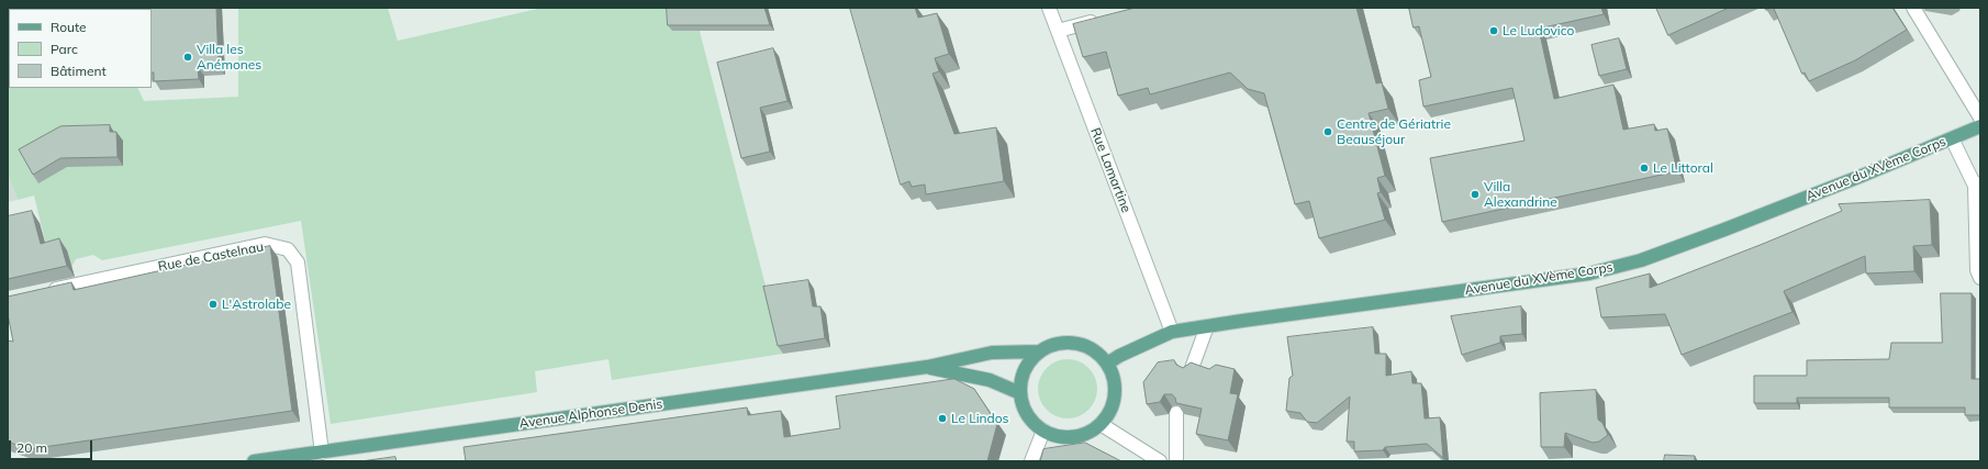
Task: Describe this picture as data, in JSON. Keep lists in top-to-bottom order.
{
  "streets": {
    "main road": ["Avenue du XVème Corps", "Avenue Alphonse Denis"],
    "street": ["Rue Lamartine", "Rue de Castelnau"]
  },
  "crossings": [
    ["Avenue du XVème Corps", "Rue Lamartine"],
    ["Avenue du XVème Corps", "Avenue Alphonse Denis"],
    ["Rue de Castelnau", "Avenue Alphonse Denis"]
  ],
  "places": [
    "Le Ludovico",
    "Villa les Anémones",
    "Centre de Gériatrie Beauséjour",
    "Le Littoral",
    "Villa Alexandrine",
    "L'Astrolabe",
    "Le Lindos"
  ],
  "legend": ["Route", "Parc", "Bâtiment"],
  "scale_bar": "20 m"
}
